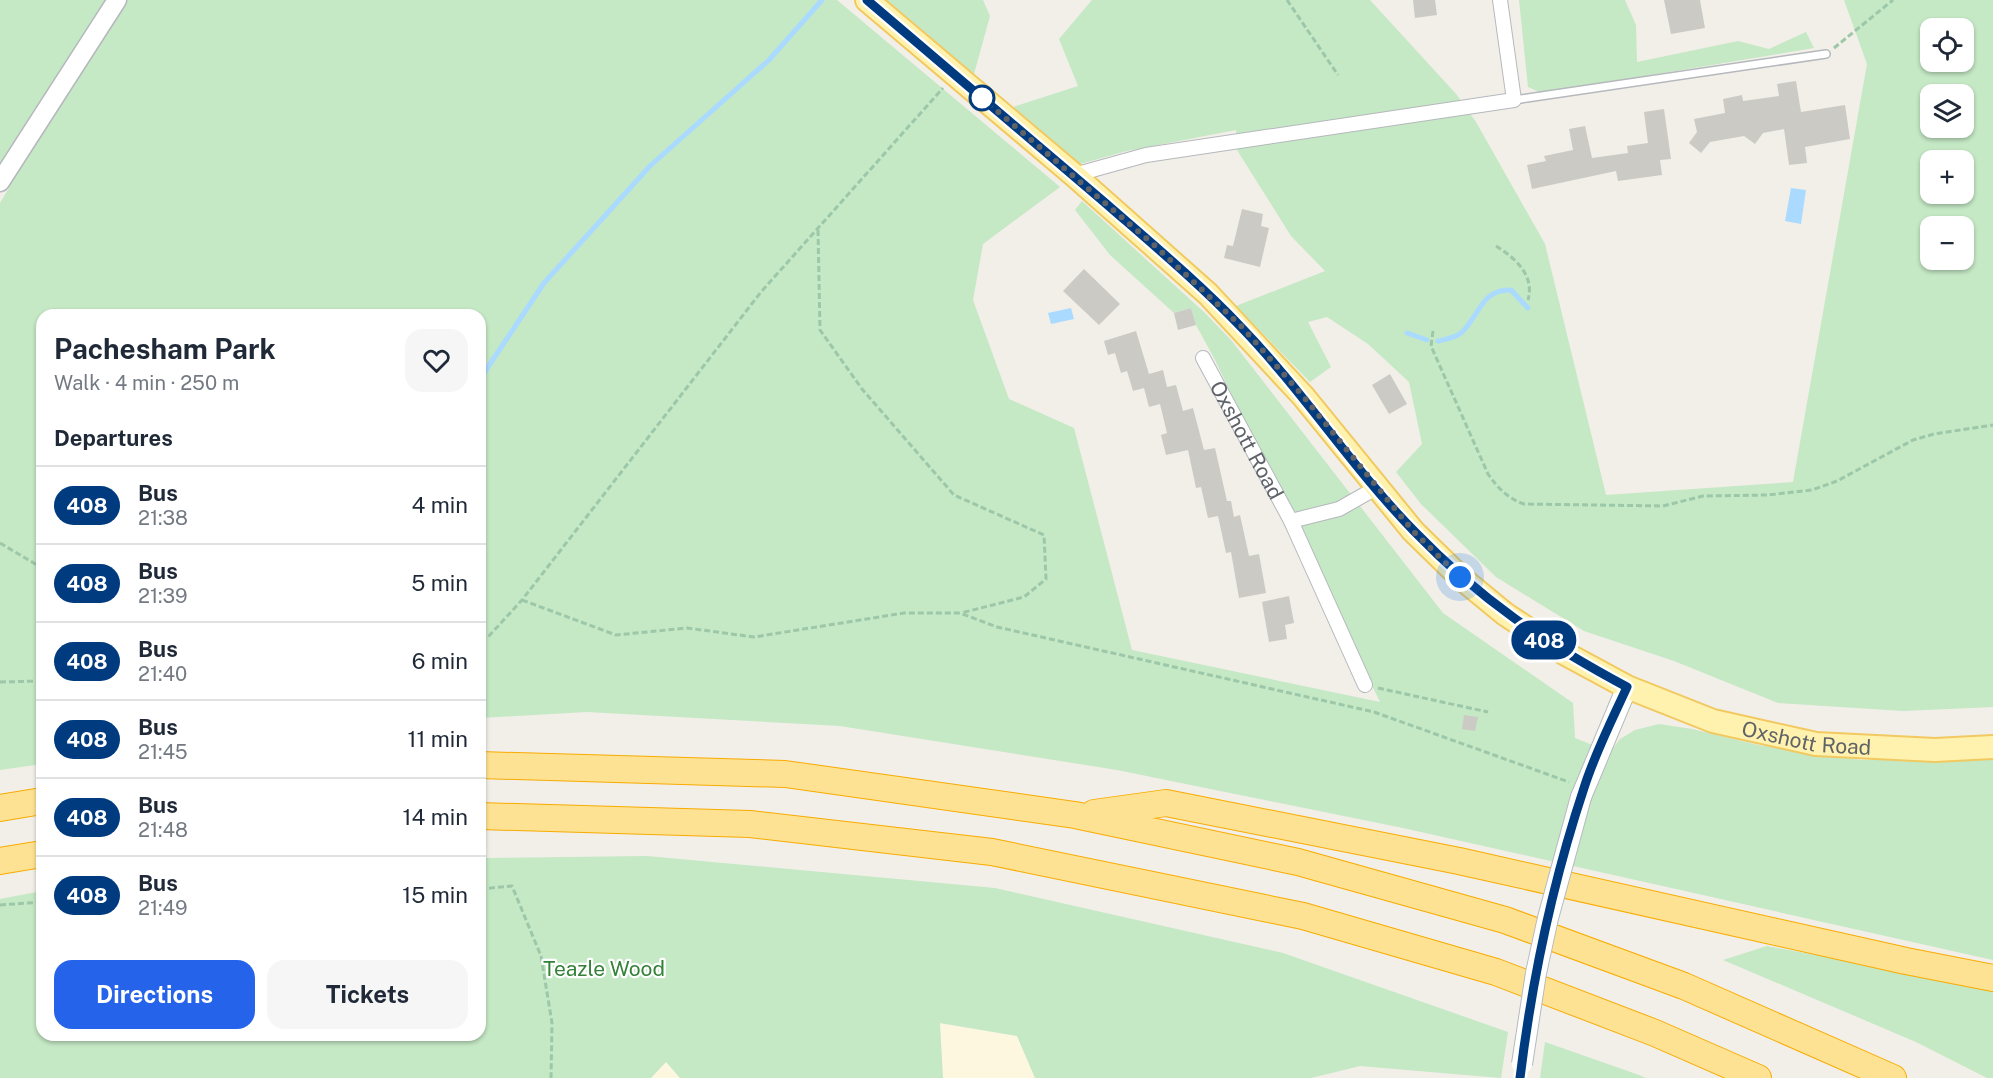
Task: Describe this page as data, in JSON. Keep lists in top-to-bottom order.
{
  "streets": {
    "main road": ["Oxshott Road"]
  },
  "parks": ["Teazle Wood"],
  "lines": ["bus line 408"],
  "page": {
    "on_map": "408",
    "map_buttons": ["+", "−"],
    "heading": [
      ["Pachesham Park", "Walk · 4 min · 250 m"],
      "Departures"
    ],
    "list": [
      {
        "mark": "408",
        "name": "Bus",
        "note": "21:38",
        "value": "4 min"
      },
      {
        "mark": "408",
        "name": "Bus",
        "note": "21:39",
        "value": "5 min"
      },
      {
        "mark": "408",
        "name": "Bus",
        "note": "21:40",
        "value": "6 min"
      },
      {
        "mark": "408",
        "name": "Bus",
        "note": "21:45",
        "value": "11 min"
      },
      {
        "mark": "408",
        "name": "Bus",
        "note": "21:48",
        "value": "14 min"
      },
      {
        "mark": "408",
        "name": "Bus",
        "note": "21:49",
        "value": "15 min"
      }
    ],
    "buttons": ["Directions", "Tickets"]
  }
}
